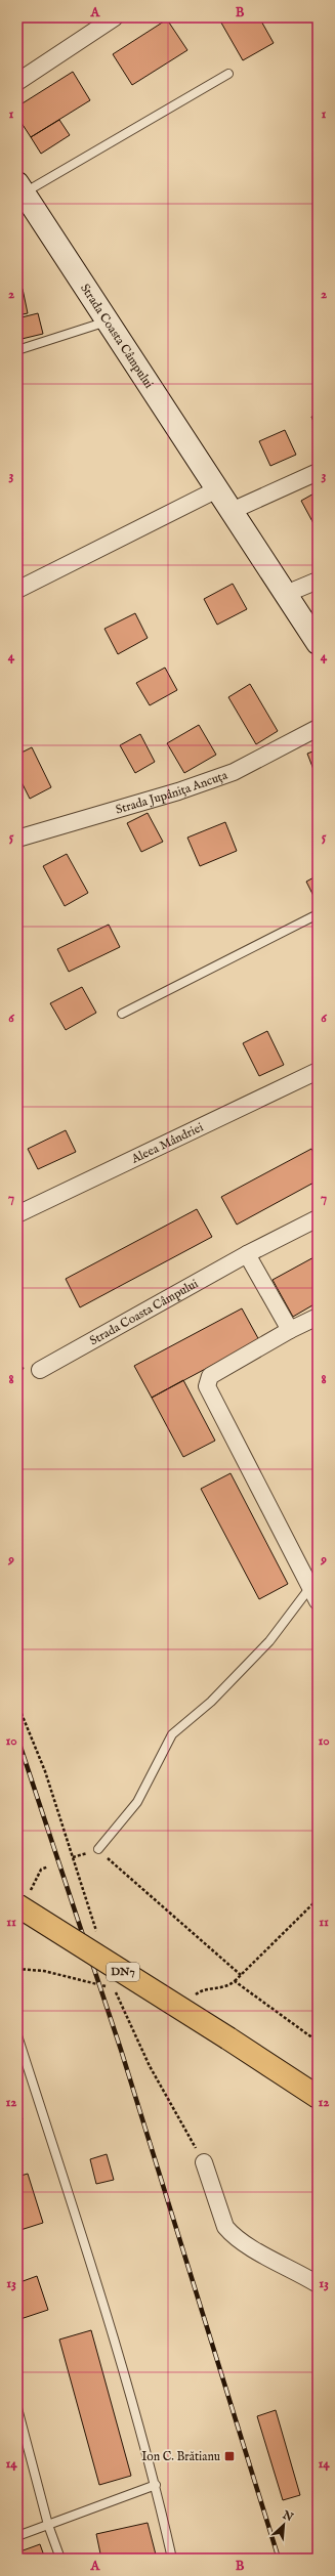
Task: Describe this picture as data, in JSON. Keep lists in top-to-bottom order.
{
  "streets": {
    "main road": ["DN7"],
    "street": ["Strada Coasta Câmpului", "Strada Jupânița Ancuța", "Aleea Mândriei"]
  },
  "places": {
    "transit": ["Ion C. Brătianu"]
  },
  "north": "top right",
  "grid": {
    "columns": ["A", "B"],
    "rows": [
      "1",
      "2",
      "3",
      "4",
      "5",
      "6",
      "7",
      "8",
      "9",
      "10",
      "11",
      "12",
      "13",
      "14"
    ]
  }
}
